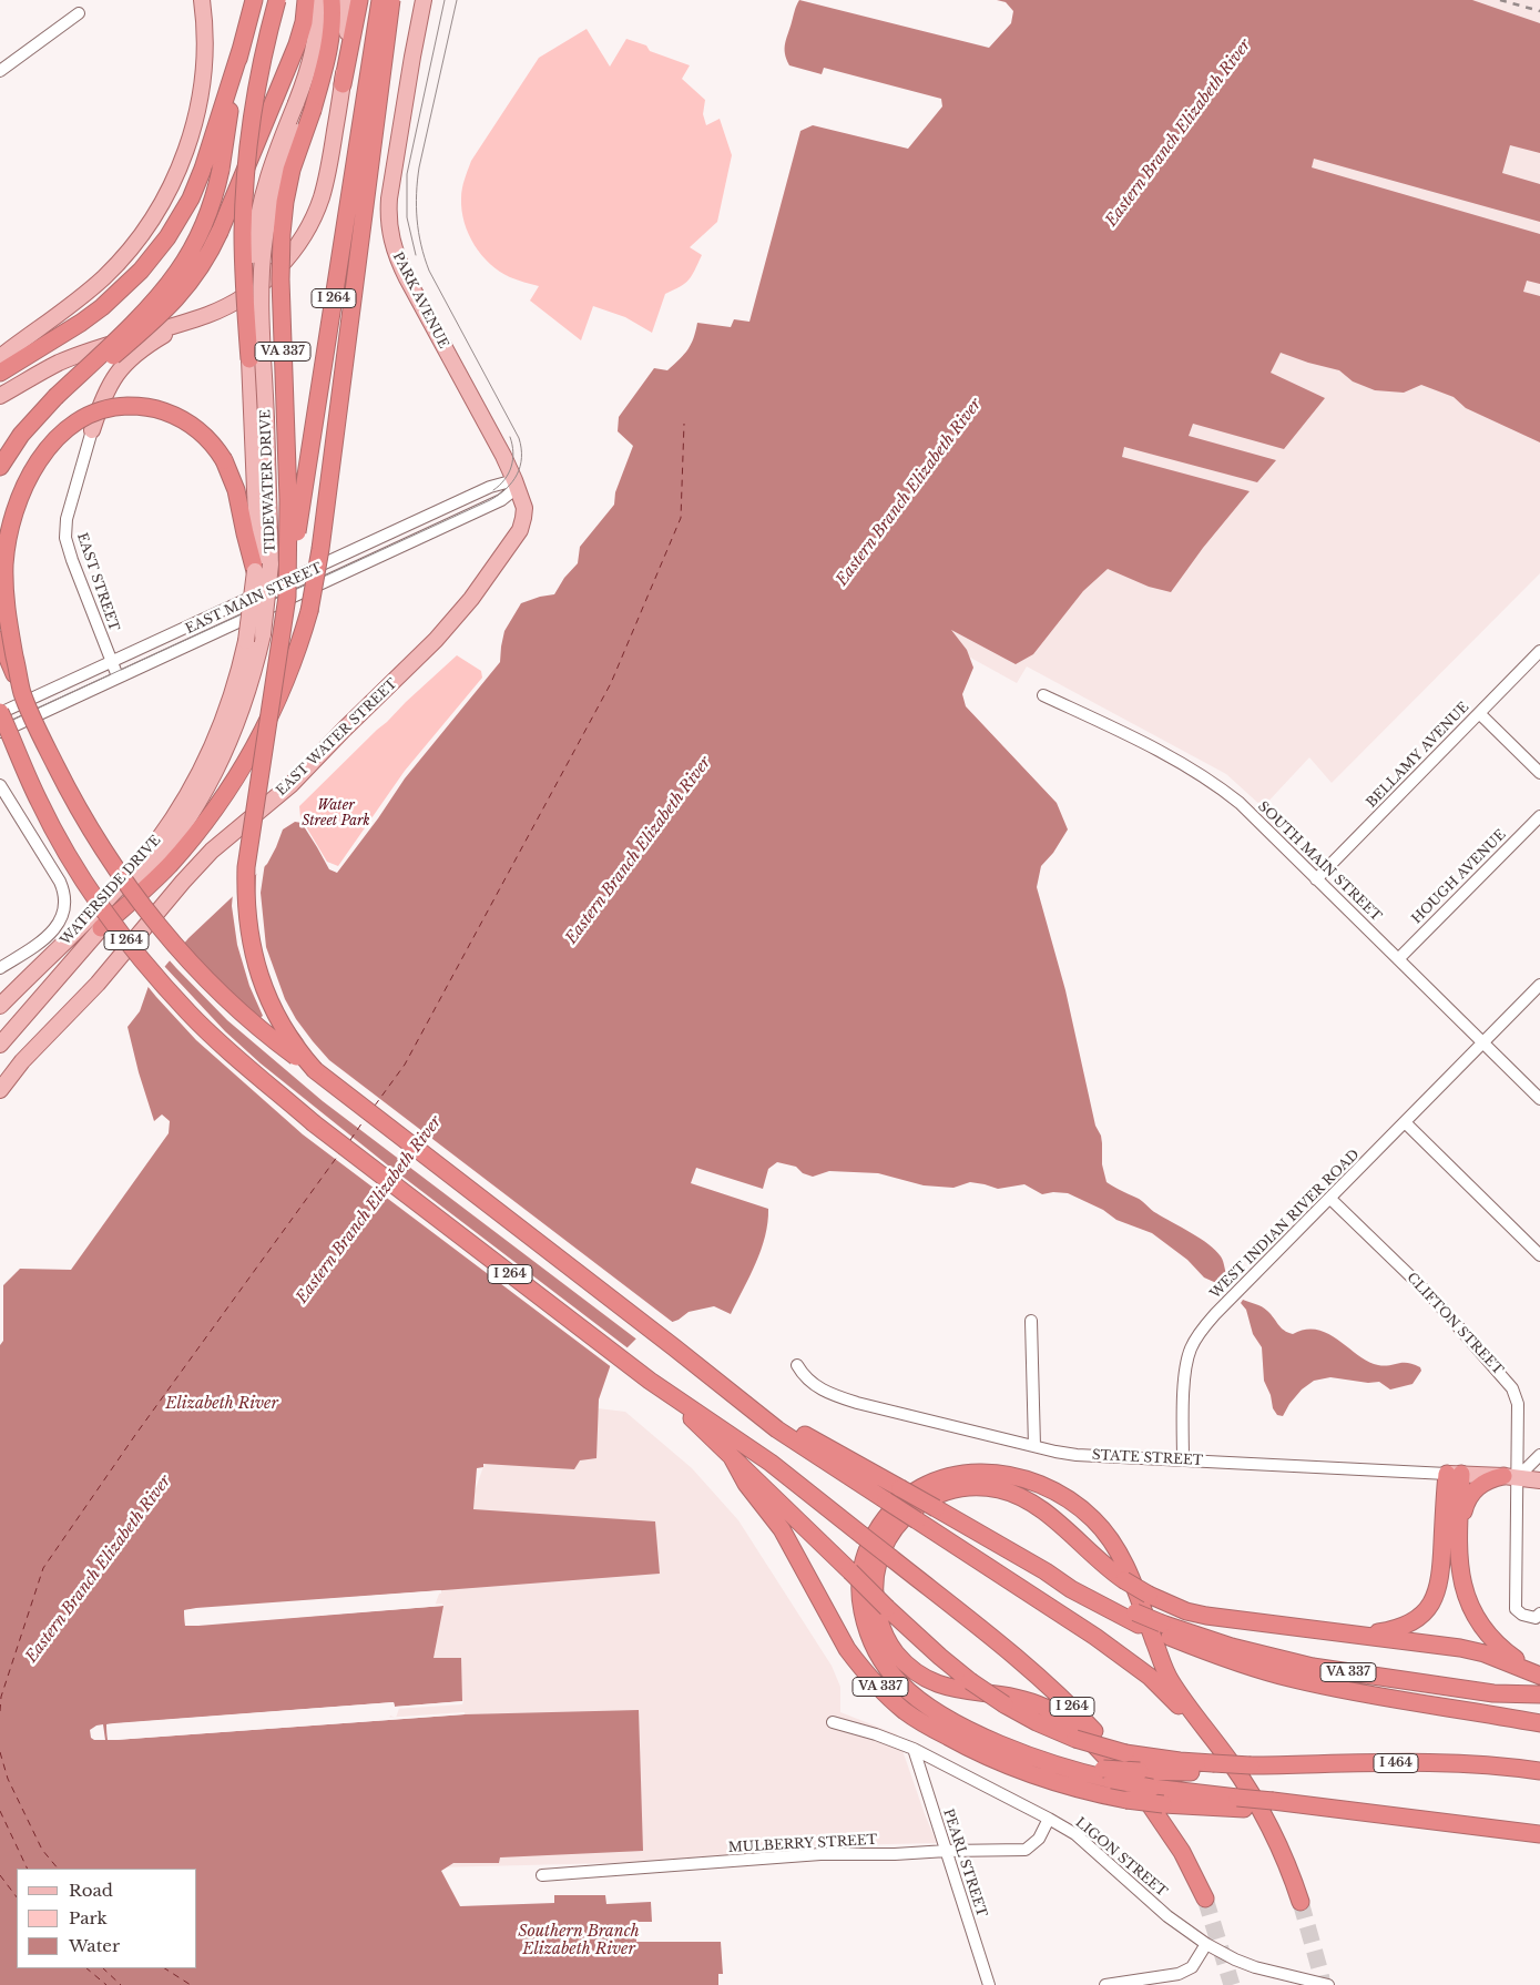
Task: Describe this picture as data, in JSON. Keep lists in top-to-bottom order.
{
  "streets": {
    "highway": ["I 264", "VA 337", "I 464"],
    "main road": [
      "PARK AVENUE",
      "TIDEWATER DRIVE",
      "EAST WATER STREET",
      "WATERSIDE DRIVE",
      "STATE STREET"
    ],
    "street": [
      "EAST STREET",
      "EAST MAIN STREET",
      "BELLAMY AVENUE",
      "SOUTH MAIN STREET",
      "HOUGH AVENUE",
      "WEST INDIAN RIVER ROAD",
      "CLIFTON STREET",
      "MULBERRY STREET",
      "LIGON STREET",
      "PEARL STREET"
    ]
  },
  "crossings": [
    ["I 264", "VA 337"],
    ["I 264", "EAST MAIN STREET"],
    ["PARK AVENUE", "EAST MAIN STREET"],
    ["PARK AVENUE", "EAST WATER STREET"],
    ["VA 337", "TIDEWATER DRIVE"],
    ["TIDEWATER DRIVE", "WATERSIDE DRIVE"],
    ["EAST STREET", "EAST MAIN STREET"],
    ["EAST MAIN STREET", "EAST WATER STREET"],
    ["BELLAMY AVENUE", "SOUTH MAIN STREET"],
    ["SOUTH MAIN STREET", "HOUGH AVENUE"],
    ["SOUTH MAIN STREET", "WEST INDIAN RIVER ROAD"],
    ["WEST INDIAN RIVER ROAD", "CLIFTON STREET"],
    ["WEST INDIAN RIVER ROAD", "STATE STREET"],
    ["CLIFTON STREET", "STATE STREET"],
    ["MULBERRY STREET", "LIGON STREET"],
    ["MULBERRY STREET", "PEARL STREET"],
    ["LIGON STREET", "PEARL STREET"]
  ],
  "water": ["Eastern Branch Elizabeth River", "Elizabeth River", "Southern Branch Elizabeth River"],
  "parks": ["Water Street Park"],
  "legend": ["Road", "Park", "Water"]
}
